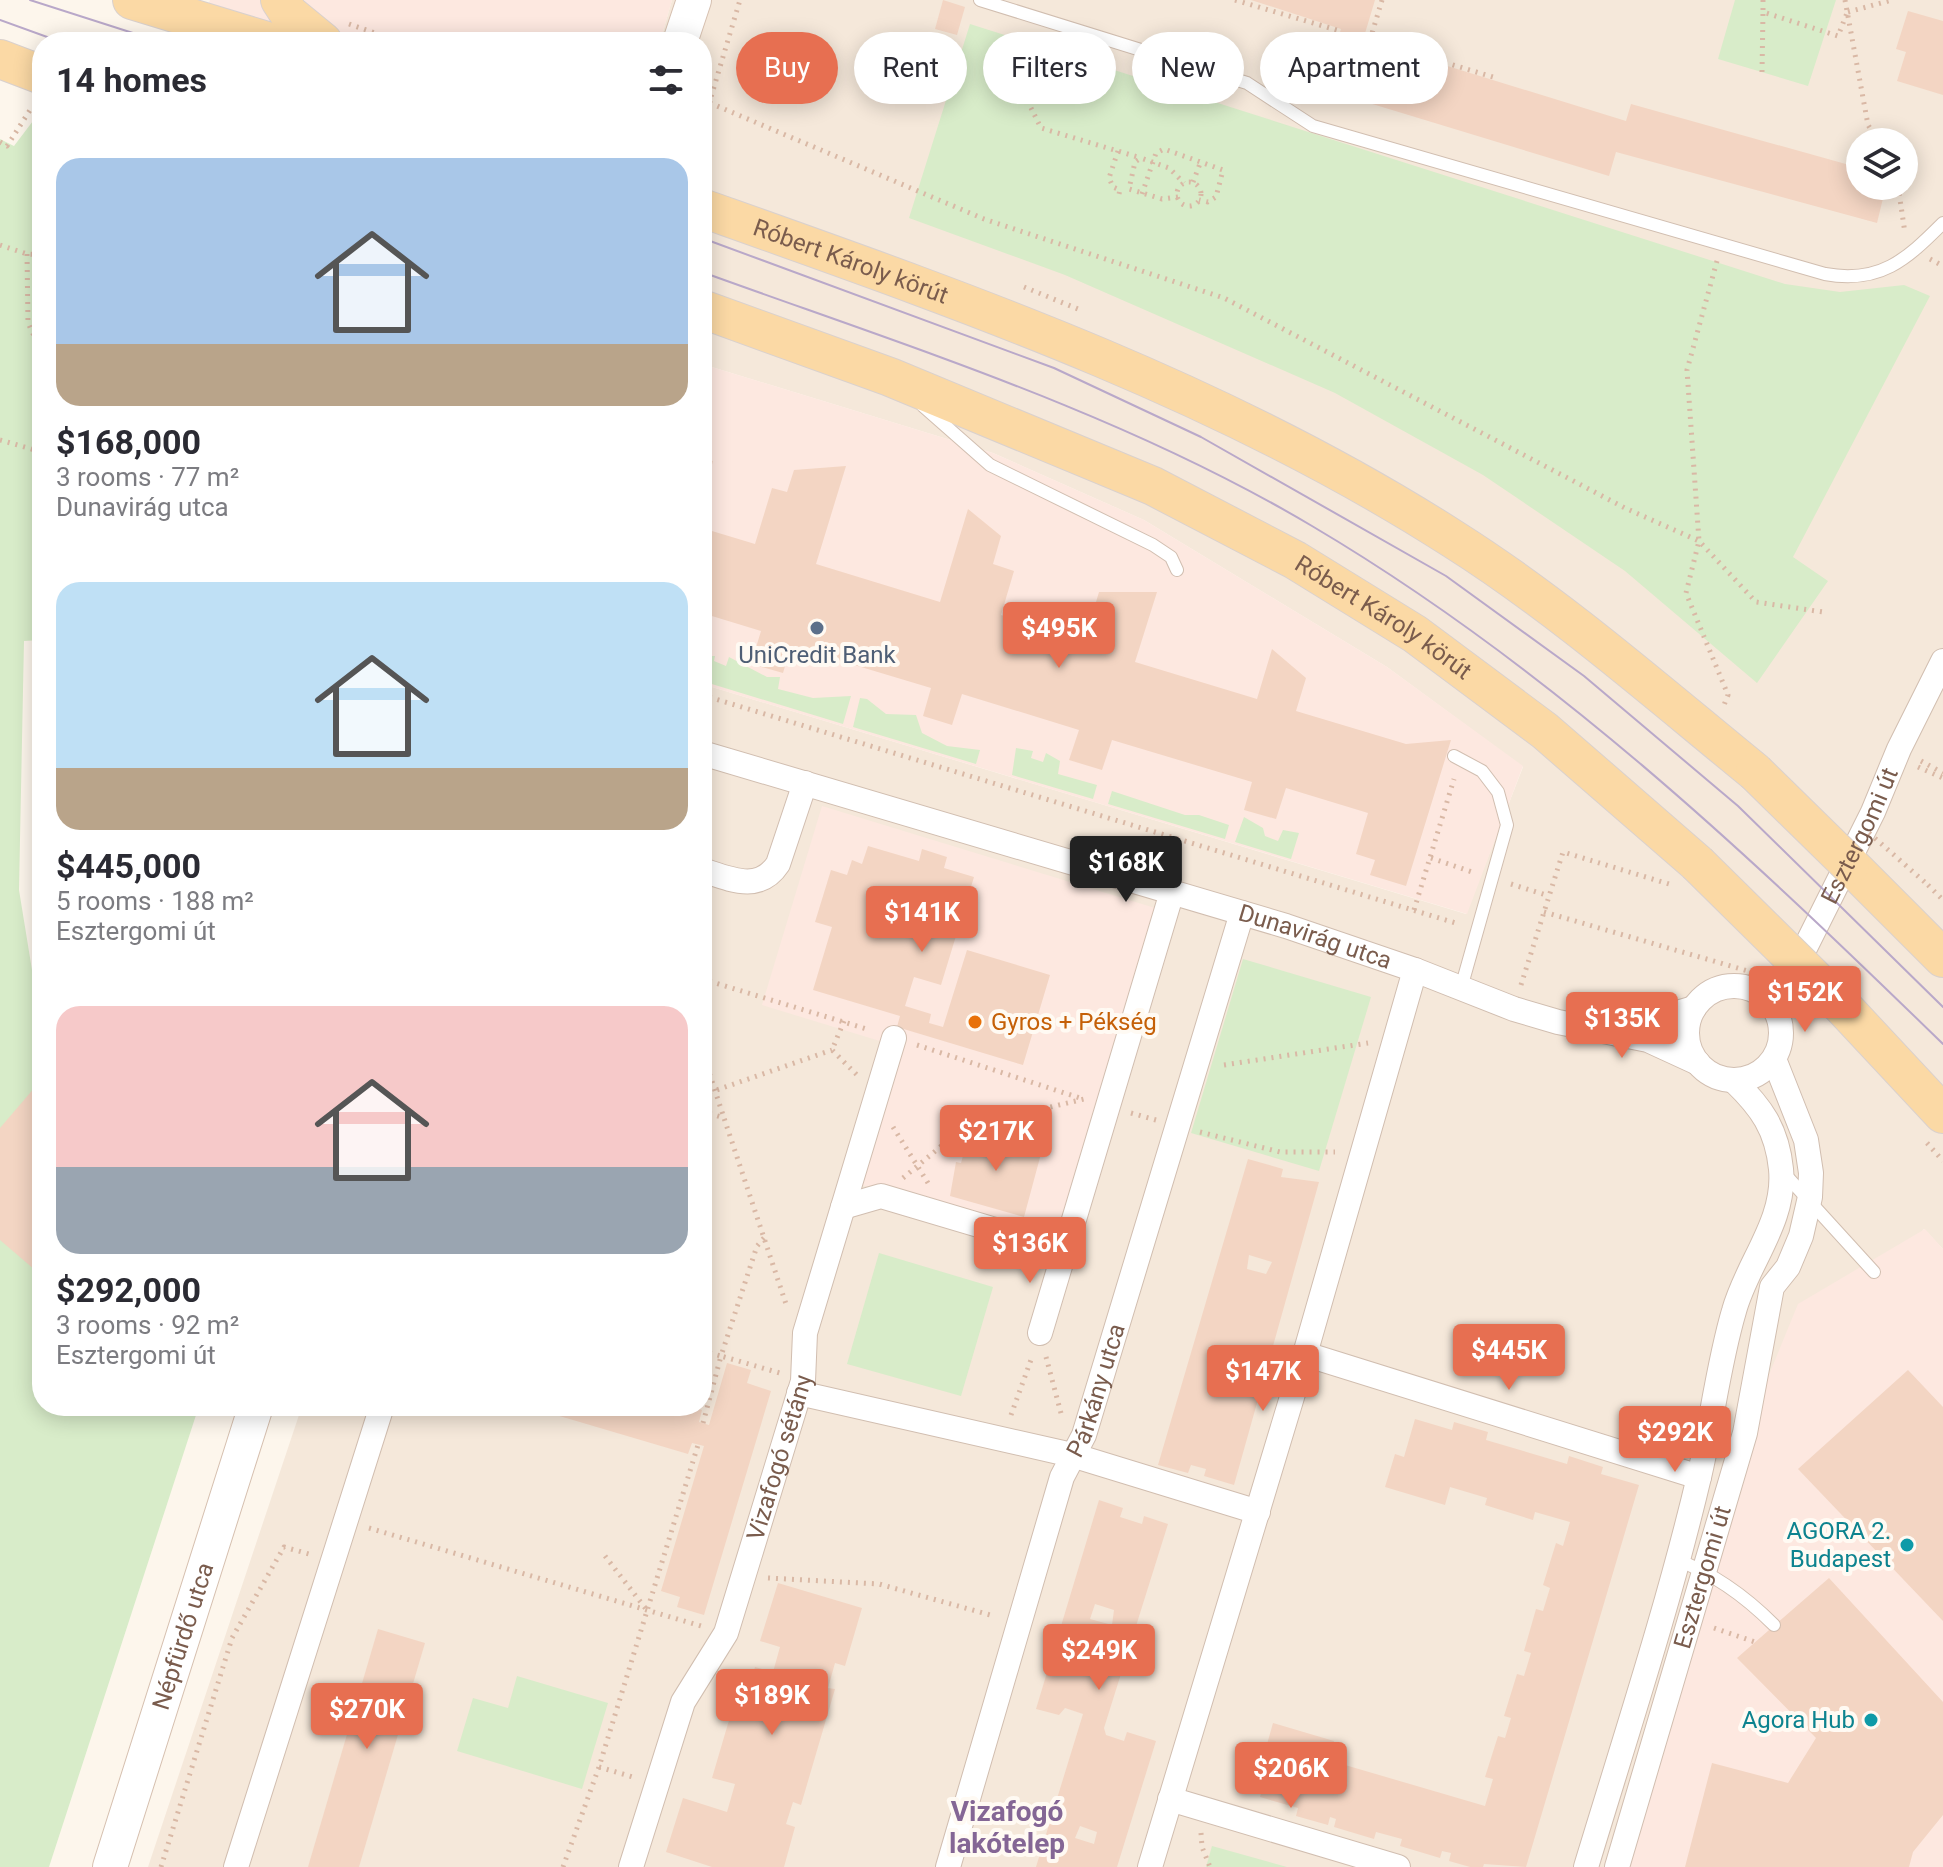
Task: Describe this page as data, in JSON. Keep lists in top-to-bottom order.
{
  "streets": {
    "main road": ["Róbert Károly körút"],
    "street": [
      "Esztergomi út",
      "Dunavirág utca",
      "Párkány utca",
      "Vizafogó sétány",
      "Népfürdő utca"
    ]
  },
  "crossings": [
    ["Esztergomi út", "Dunavirág utca"],
    ["Dunavirág utca", "Párkány utca"]
  ],
  "districts": ["Vizafogó lakótelep"],
  "places": [
    "UniCredit Bank",
    "Gyros + Pékség",
    "AGORA 2. Budapest",
    "Agora Hub"
  ],
  "page": {
    "chip": [
      "Buy",
      "Rent",
      "Filters",
      "New",
      "Apartment"
    ],
    "heading": "14 homes",
    "list": [
      {
        "name": "$168,000",
        "note": "3 rooms · 77 m² · Dunavirág utca"
      },
      {
        "name": "$445,000",
        "note": "5 rooms · 188 m² · Esztergomi út"
      },
      {
        "name": "$292,000",
        "note": "3 rooms · 92 m² · Esztergomi út"
      }
    ],
    "price": [
      "$495K",
      "$168K",
      "$141K",
      "$152K",
      "$135K",
      "$217K",
      "$136K",
      "$445K",
      "$147K",
      "$292K",
      "$249K",
      "$189K",
      "$270K",
      "$206K"
    ]
  }
}
